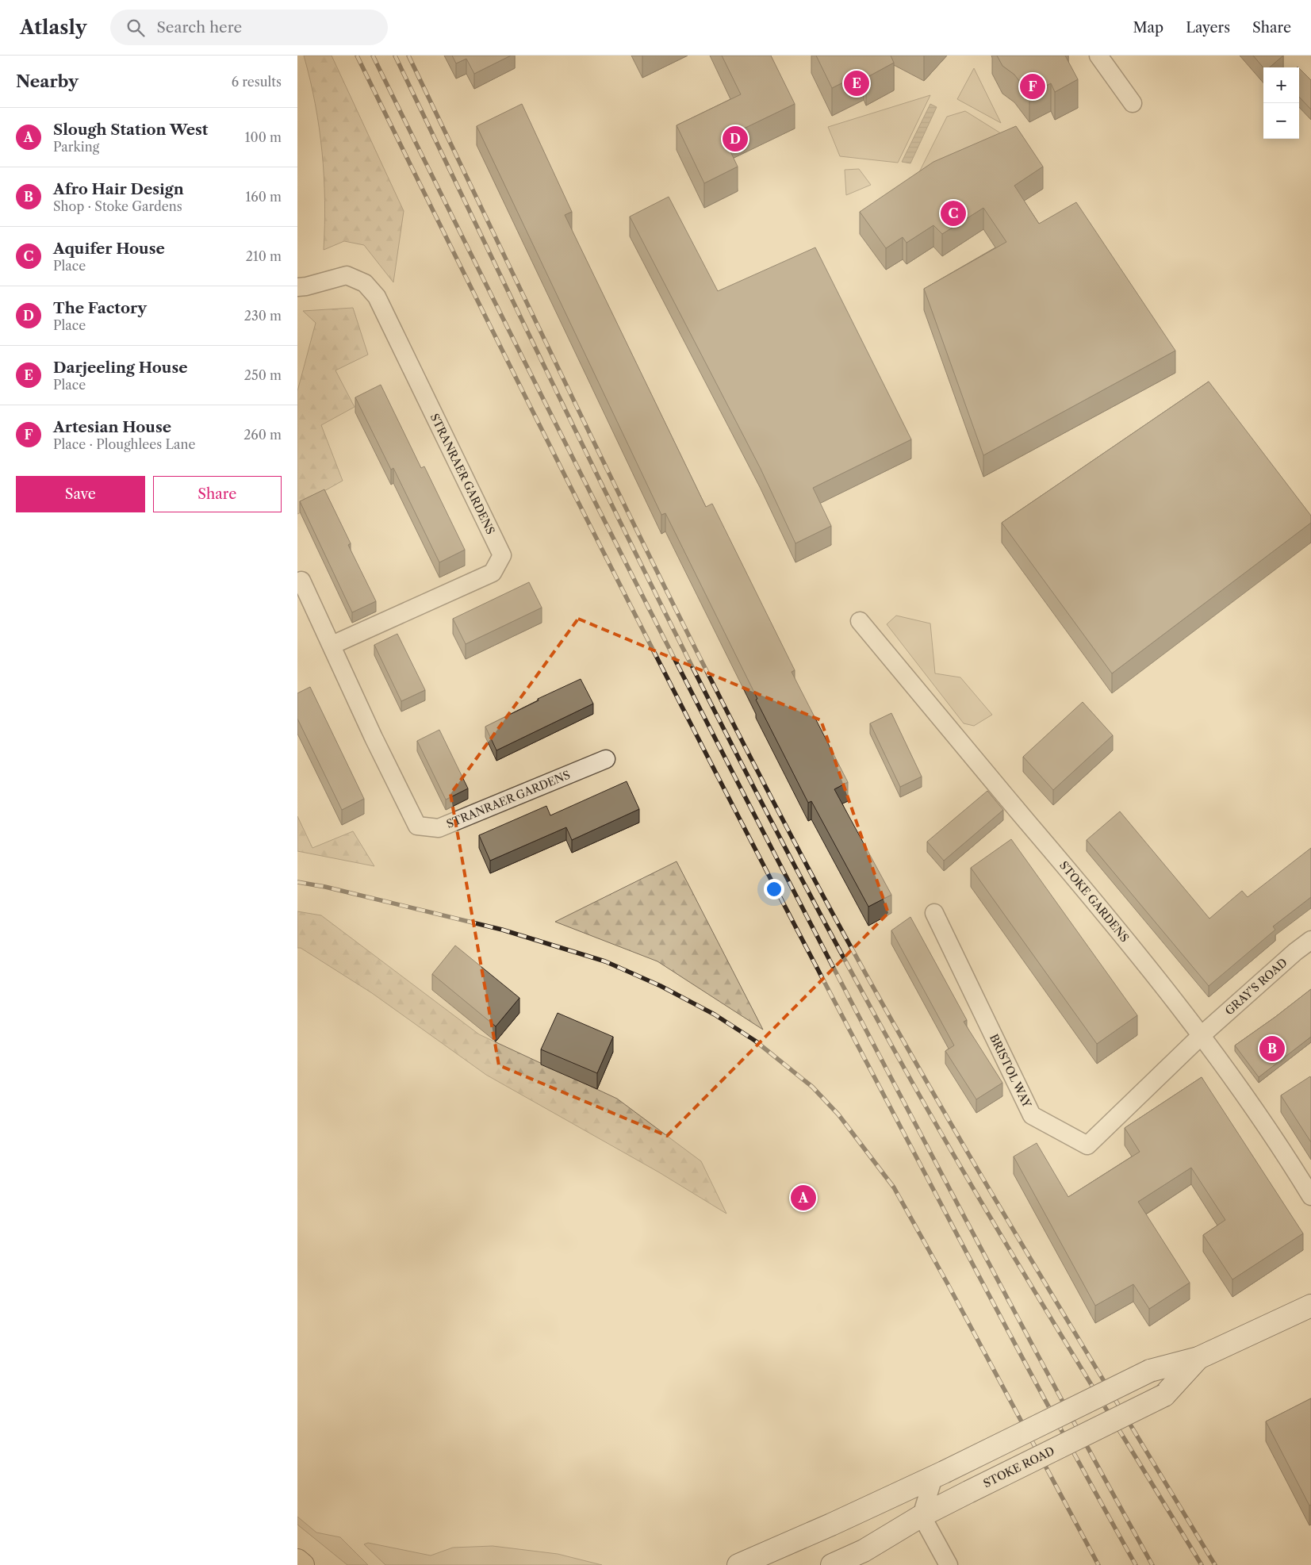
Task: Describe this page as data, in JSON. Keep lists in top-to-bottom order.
{
  "streets": {
    "main road": ["STOKE ROAD"],
    "street": [
      "STRANRAER GARDENS",
      "STOKE GARDENS",
      "GRAY'S ROAD",
      "BRISTOL WAY"
    ]
  },
  "crossings": [
    ["STOKE GARDENS", "GRAY'S ROAD"],
    ["STOKE GARDENS", "BRISTOL WAY"],
    ["GRAY'S ROAD", "BRISTOL WAY"]
  ],
  "page": {
    "header": "Atlasly",
    "search": "Search here",
    "nav": ["Map", "Layers", "Share"],
    "heading": ["Nearby", "6 results"],
    "map_buttons": ["+", "−"],
    "pins": [
      "E",
      "F",
      "D",
      "C",
      "B",
      "A"
    ],
    "list": [
      {
        "mark": "A",
        "name": "Slough Station West",
        "note": "Parking",
        "value": "100 m"
      },
      {
        "mark": "B",
        "name": "Afro Hair Design",
        "note": "Shop · Stoke Gardens",
        "value": "160 m"
      },
      {
        "mark": "C",
        "name": "Aquifer House",
        "note": "Place",
        "value": "210 m"
      },
      {
        "mark": "D",
        "name": "The Factory",
        "note": "Place",
        "value": "230 m"
      },
      {
        "mark": "E",
        "name": "Darjeeling House",
        "note": "Place",
        "value": "250 m"
      },
      {
        "mark": "F",
        "name": "Artesian House",
        "note": "Place · Ploughlees Lane",
        "value": "260 m"
      }
    ],
    "buttons": ["Save", "Share"]
  }
}
